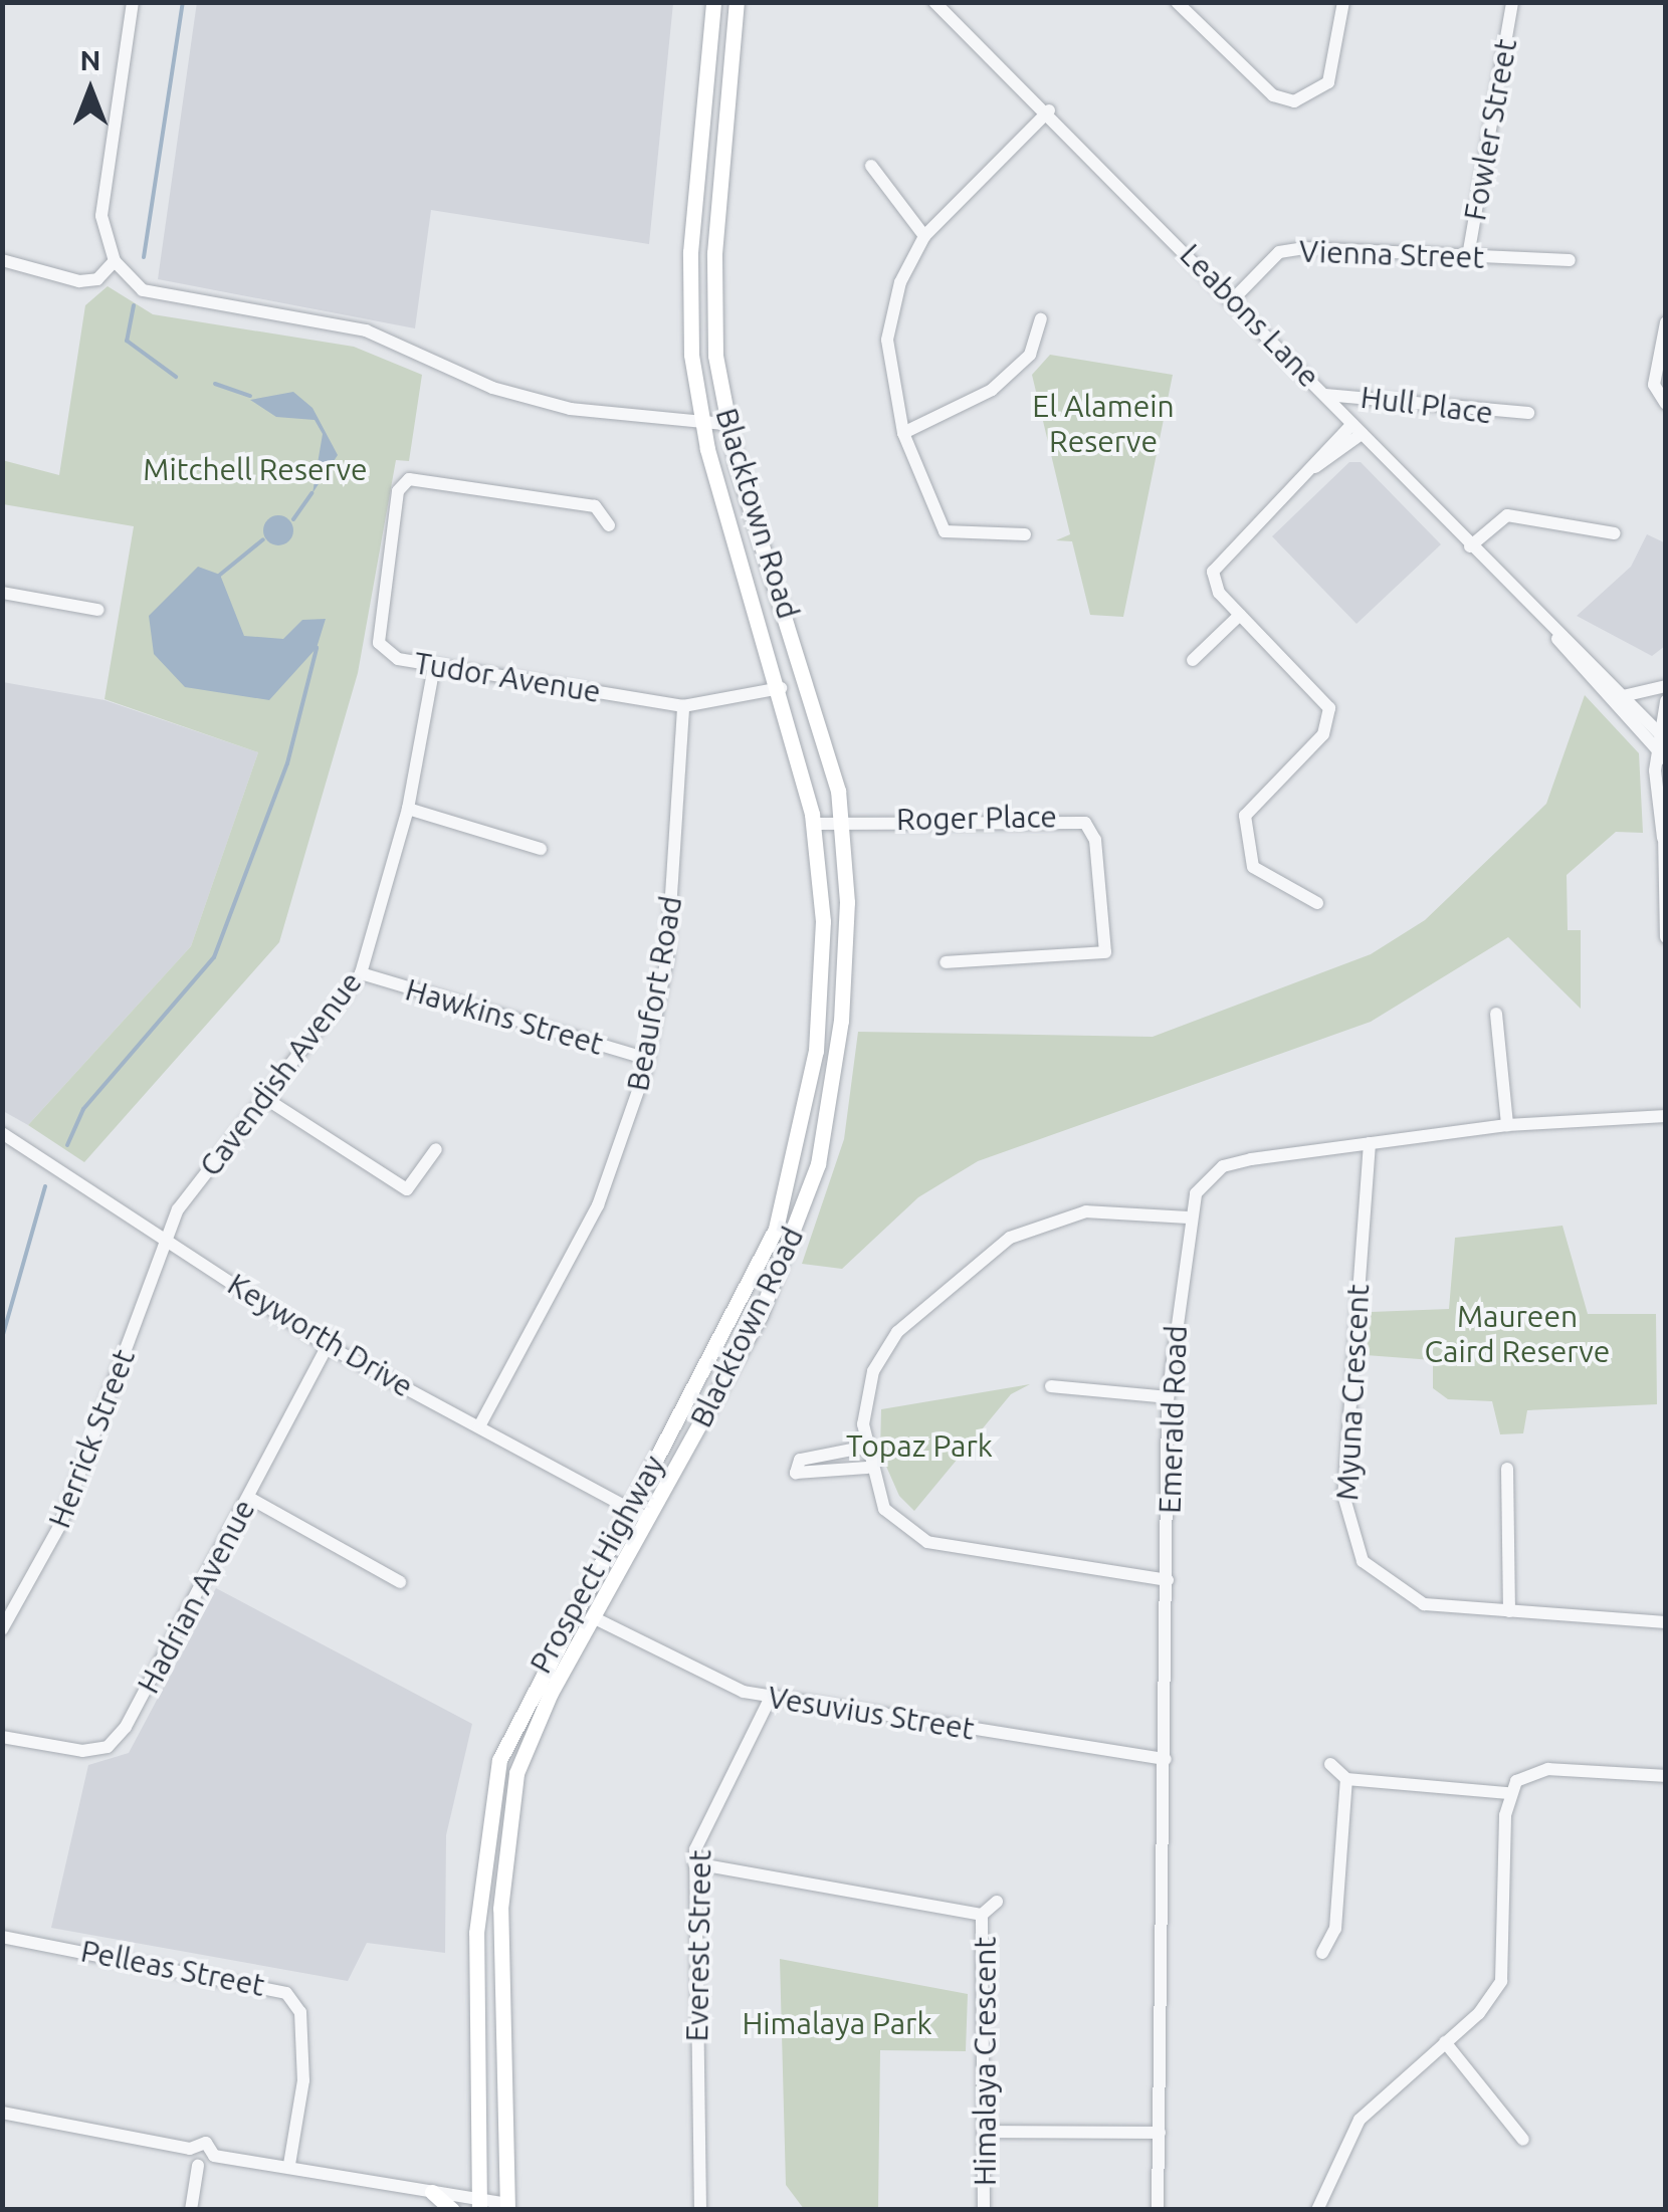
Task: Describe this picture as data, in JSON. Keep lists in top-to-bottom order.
{
  "streets": {
    "main road": ["Blacktown Road", "Prospect Highway"],
    "street": [
      "Fowler Street",
      "Vienna Street",
      "Leabons Lane",
      "Hull Place",
      "Tudor Avenue",
      "Roger Place",
      "Beaufort Road",
      "Hawkins Street",
      "Cavendish Avenue",
      "Keyworth Drive",
      "Myuna Crescent",
      "Emerald Road",
      "Herrick Street",
      "Hadrian Avenue",
      "Vesuvius Street",
      "Everest Street",
      "Pelleas Street",
      "Himalaya Crescent"
    ]
  },
  "crossings": [
    ["Fowler Street", "Vienna Street"],
    ["Vienna Street", "Leabons Lane"],
    ["Leabons Lane", "Hull Place"],
    ["Blacktown Road", "Roger Place"],
    ["Blacktown Road", "Keyworth Drive"],
    ["Blacktown Road", "Prospect Highway"],
    ["Blacktown Road", "Vesuvius Street"],
    ["Tudor Avenue", "Beaufort Road"],
    ["Tudor Avenue", "Cavendish Avenue"],
    ["Tudor Avenue", "Prospect Highway"],
    ["Roger Place", "Prospect Highway"],
    ["Beaufort Road", "Hawkins Street"],
    ["Beaufort Road", "Keyworth Drive"],
    ["Hawkins Street", "Cavendish Avenue"],
    ["Cavendish Avenue", "Keyworth Drive"],
    ["Cavendish Avenue", "Herrick Street"],
    ["Keyworth Drive", "Herrick Street"],
    ["Keyworth Drive", "Prospect Highway"],
    ["Keyworth Drive", "Hadrian Avenue"],
    ["Myuna Crescent", "Emerald Road"],
    ["Emerald Road", "Vesuvius Street"],
    ["Vesuvius Street", "Everest Street"],
    ["Everest Street", "Himalaya Crescent"]
  ],
  "parks": [
    "El Alamein Reserve",
    "Mitchell Reserve",
    "Maureen Caird Reserve",
    "Topaz Park",
    "Himalaya Park"
  ],
  "north": "top"
}
